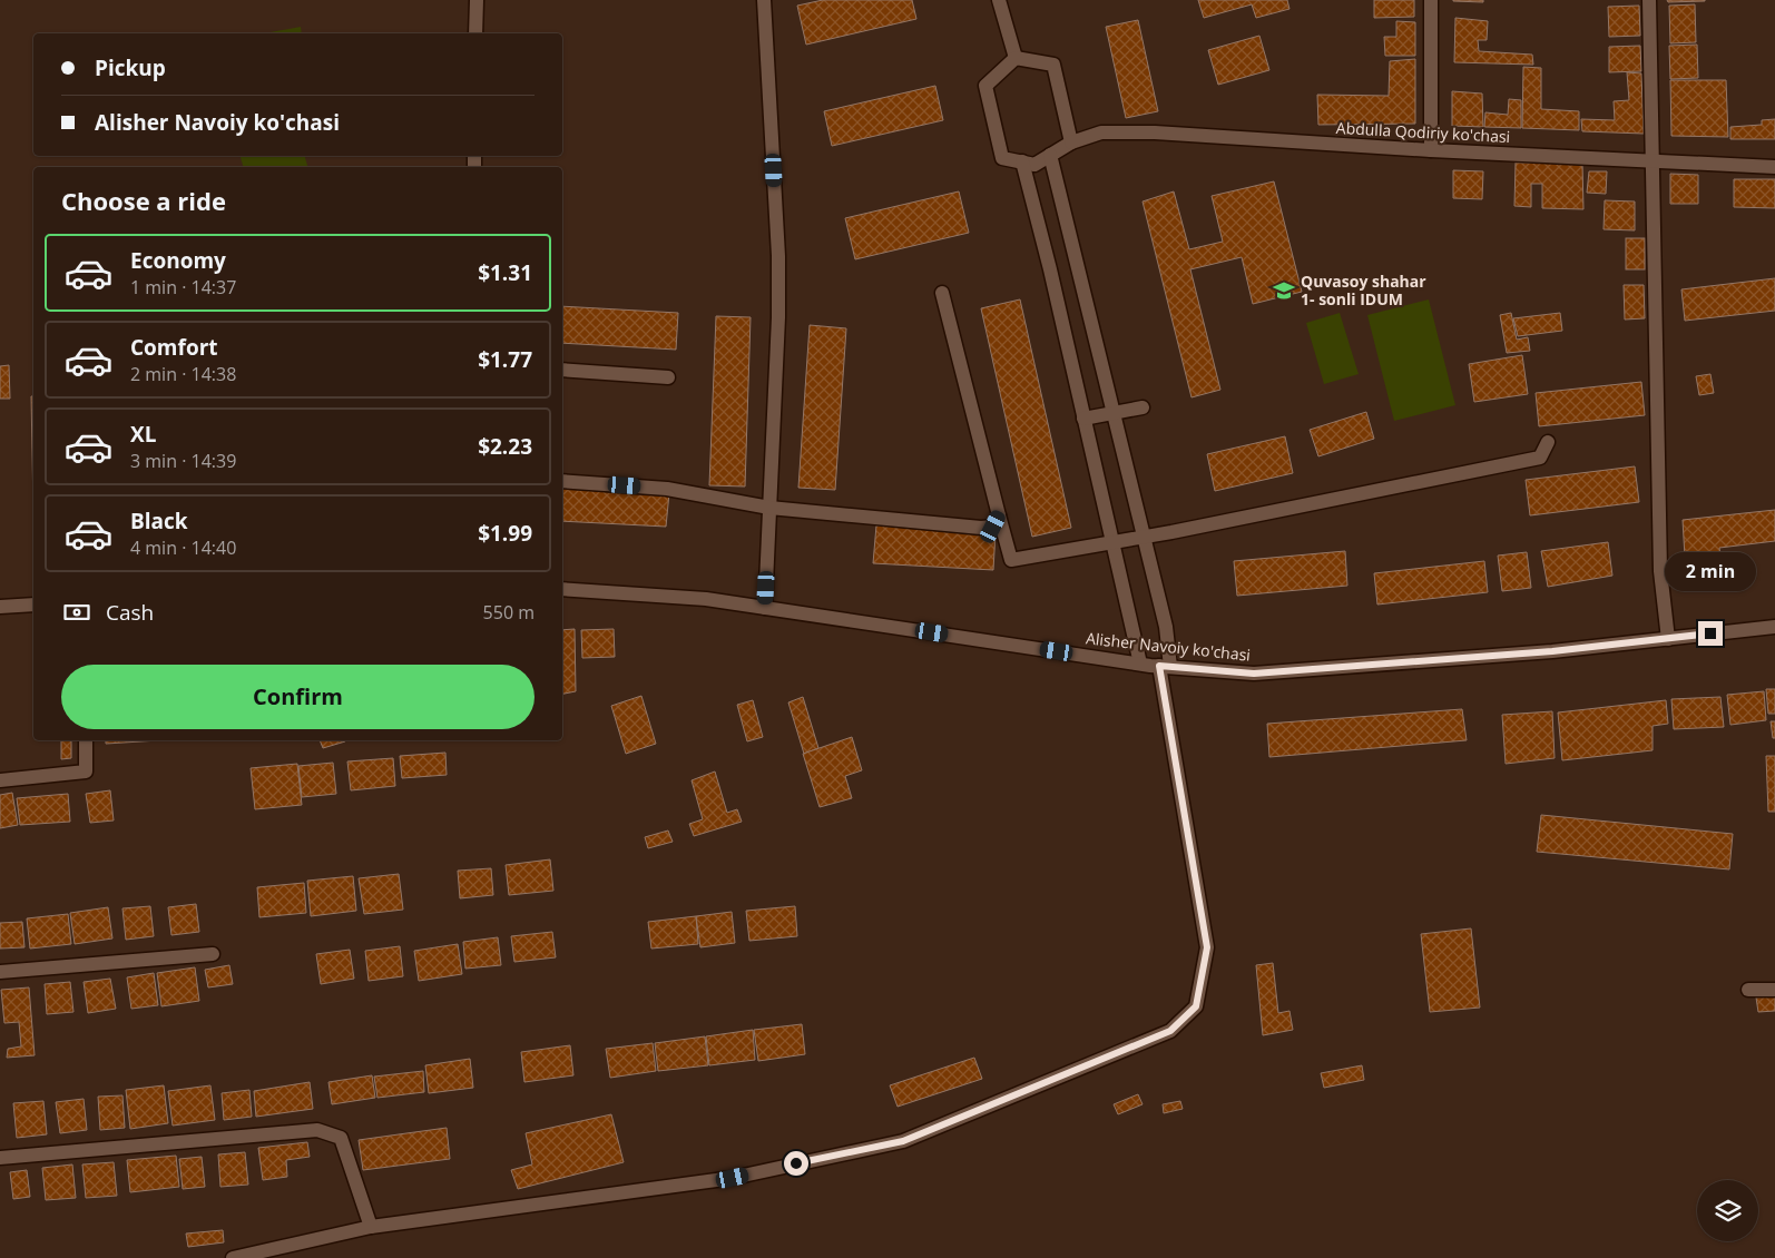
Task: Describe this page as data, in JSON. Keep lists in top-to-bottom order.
{
  "streets": {
    "street": ["Abdulla Qodiriy ko'chasi", "Alisher Navoiy ko'chasi"]
  },
  "places": {
    "school or university": ["Quvasoy shahar 1- sonli IDUM"]
  },
  "page": {
    "banner": ["Pickup", "Alisher Navoiy ko'chasi"],
    "heading": "Choose a ride",
    "list": [
      {
        "name": "Economy",
        "note": "1 min · 14:37",
        "value": "$1.31"
      },
      {
        "name": "Comfort",
        "note": "2 min · 14:38",
        "value": "$1.77"
      },
      {
        "name": "XL",
        "note": "3 min · 14:39",
        "value": "$2.23"
      },
      {
        "name": "Black",
        "note": "4 min · 14:40",
        "value": "$1.99"
      }
    ],
    "bubble": "2 min",
    "pay": ["Cash", "550 m"],
    "buttons": "Confirm"
  }
}
